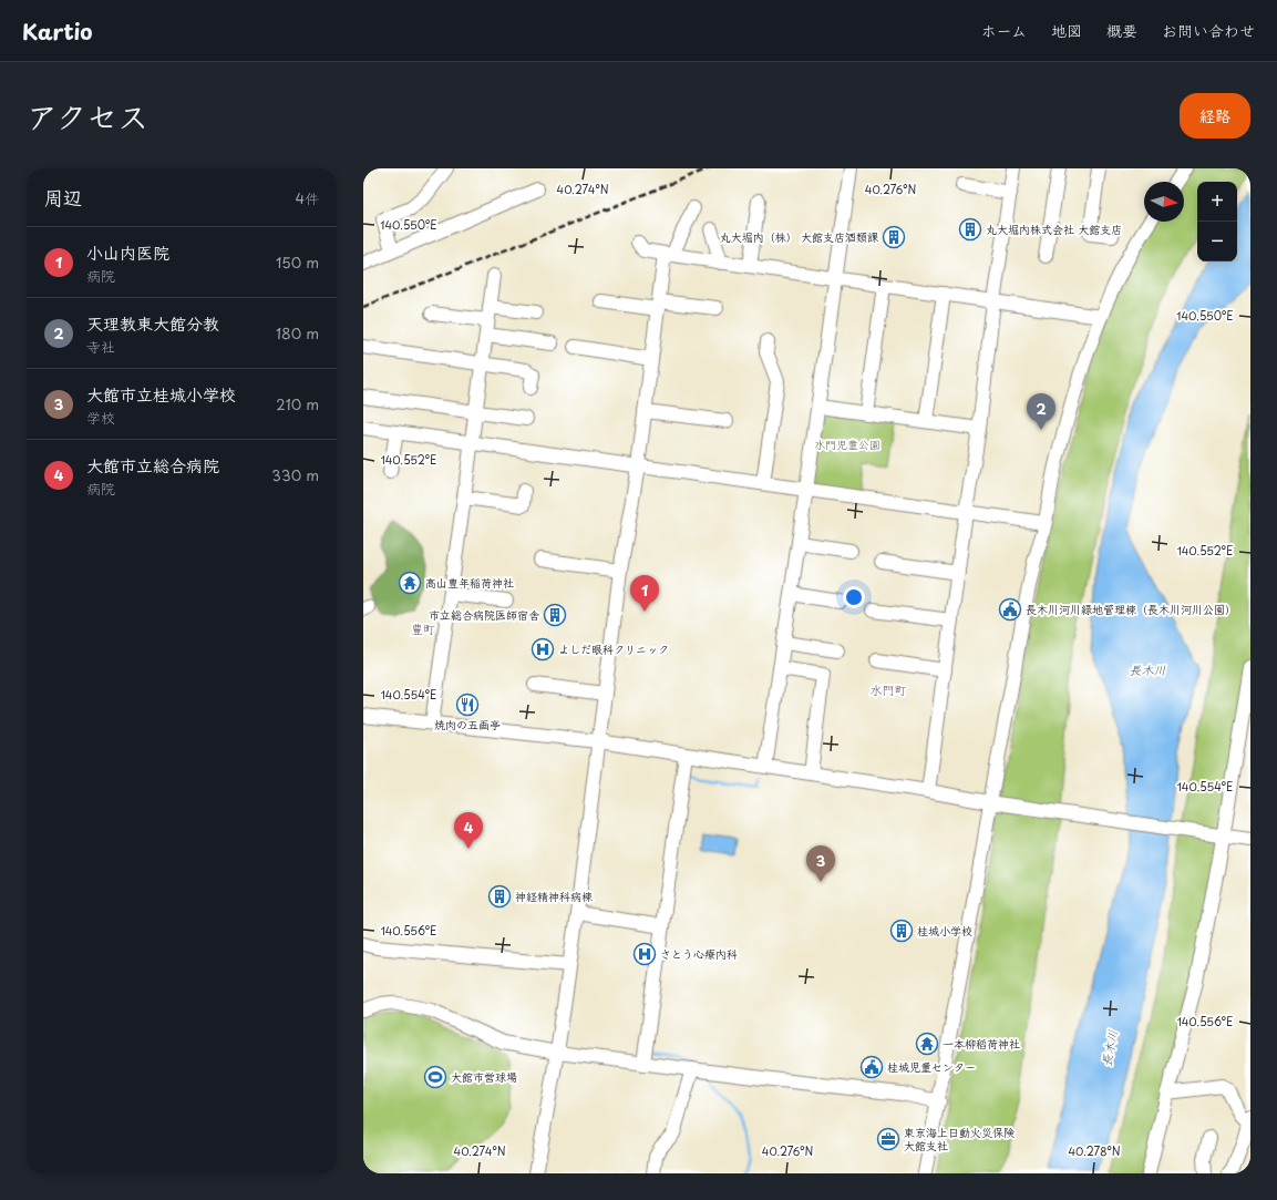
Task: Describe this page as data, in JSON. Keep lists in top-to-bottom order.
{
  "districts": ["豊町", "水門町"],
  "water": ["長木川"],
  "parks": ["水門児童公園"],
  "places": {
    "building": [
      "丸大堀内株式会社 大館支店",
      "丸大堀内（株） 大館支店酒類課",
      "市立総合病院医師宿舎",
      "神経精神科病棟",
      "桂城小学校"
    ],
    "temple": ["高山豊年稲荷神社", "一本柳稻荷神社"],
    "public building": ["長木川河川緑地管理棟（長木川河川公園）", "桂城児童センター"],
    "hospital": ["よしだ眼科クリニック", "さとう心療内科"],
    "restaurant": ["焼肉の五画亭"],
    "sports": ["大館市営球場"],
    "office": ["東京海上日動火災保険 大館支社"]
  },
  "north": "right",
  "page": {
    "header": "Kartio",
    "nav": [
      "ホーム",
      "地図",
      "概要",
      "お問い合わせ"
    ],
    "title": "アクセス",
    "buttons": "経路",
    "heading": ["周辺", "4件"],
    "map_buttons": ["+", "−"],
    "list": [
      {
        "mark": "1",
        "name": "小山内医院",
        "note": "病院",
        "value": "150 m"
      },
      {
        "mark": "2",
        "name": "天理教東大館分教",
        "note": "寺社",
        "value": "180 m"
      },
      {
        "mark": "3",
        "name": "大館市立桂城小学校",
        "note": "学校",
        "value": "210 m"
      },
      {
        "mark": "4",
        "name": "大館市立総合病院",
        "note": "病院",
        "value": "330 m"
      }
    ],
    "pins": [
      "2",
      "1",
      "4",
      "3"
    ]
  },
  "coordinates": [
    "40.274°N",
    "40.276°N",
    "140.550°E",
    "140.552°E",
    "140.554°E",
    "140.556°E",
    "40.278°N"
  ]
}
